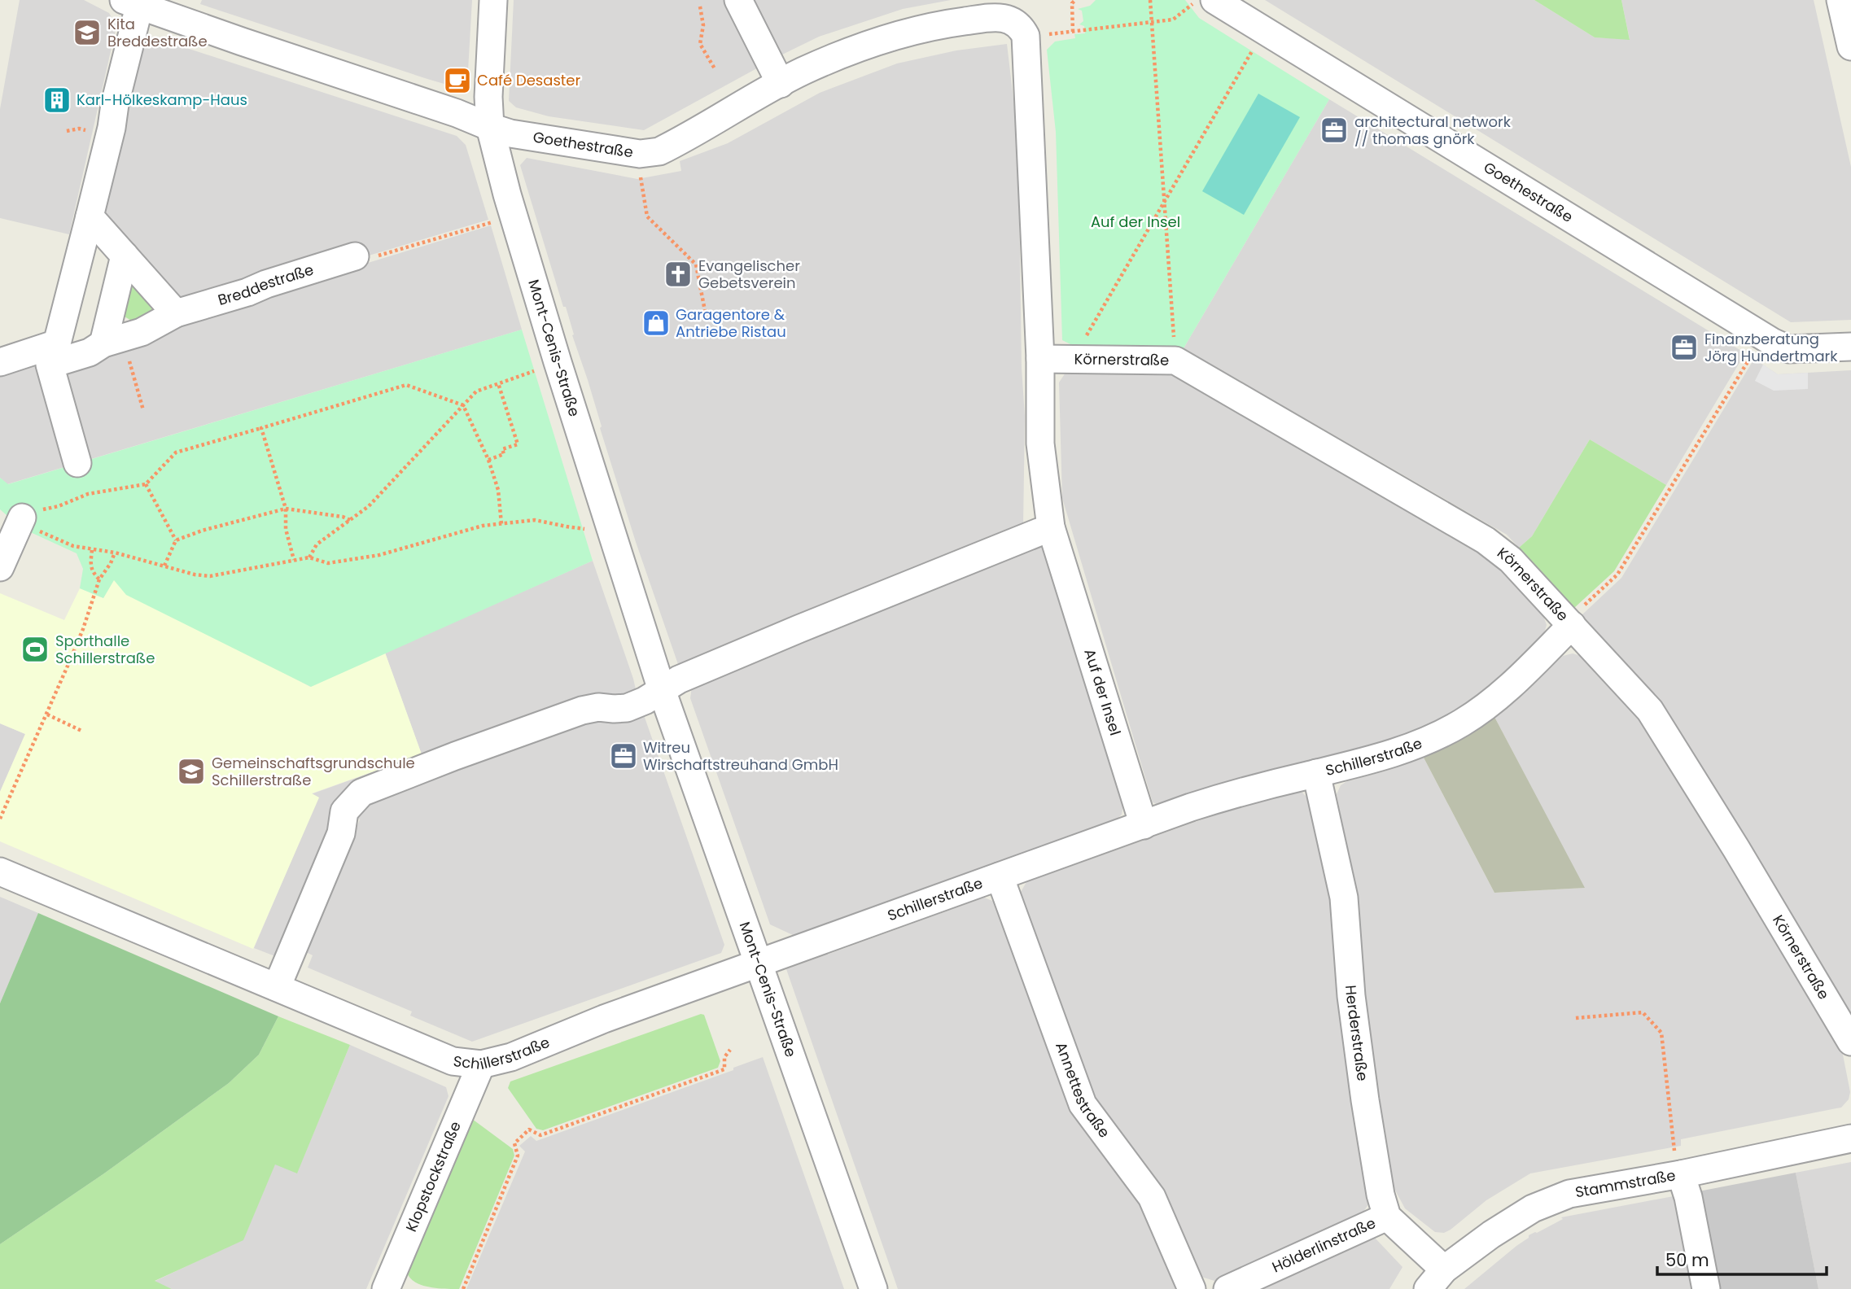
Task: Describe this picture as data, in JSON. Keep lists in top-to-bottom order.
{
  "streets": {
    "street": [
      "Goethestraße",
      "Breddestraße",
      "Mont-Cenis-Straße",
      "Körnerstraße",
      "Auf der Insel",
      "Schillerstraße",
      "Herderstraße",
      "Annettestraße",
      "Klopstockstraße",
      "Stammstraße",
      "Hölderlinstraße"
    ]
  },
  "crossings": [
    ["Goethestraße", "Mont-Cenis-Straße"],
    ["Goethestraße", "Auf der Insel"],
    ["Mont-Cenis-Straße", "Schillerstraße"],
    ["Körnerstraße", "Auf der Insel"],
    ["Körnerstraße", "Schillerstraße"],
    ["Auf der Insel", "Schillerstraße"],
    ["Schillerstraße", "Herderstraße"],
    ["Schillerstraße", "Annettestraße"],
    ["Schillerstraße", "Klopstockstraße"],
    ["Herderstraße", "Hölderlinstraße"]
  ],
  "parks": ["Auf der Insel"],
  "places": {
    "school or university": ["Kita Breddestraße", "Gemeinschaftsgrundschule Schillerstraße"],
    "cafe": ["Café Desaster"],
    "building": ["Karl-Hölkeskamp-Haus"],
    "office": ["architectural network // thomas gnörk", "Finanzberatung Jörg Hundertmark", "Witreu Wirschaftstreuhand GmbH"],
    "church": ["Evangelischer Gebetsverein"],
    "shop": ["Garagentore & Antriebe Ristau"],
    "sports": ["Sporthalle Schillerstraße"]
  },
  "scale_bar": "50 m"
}
